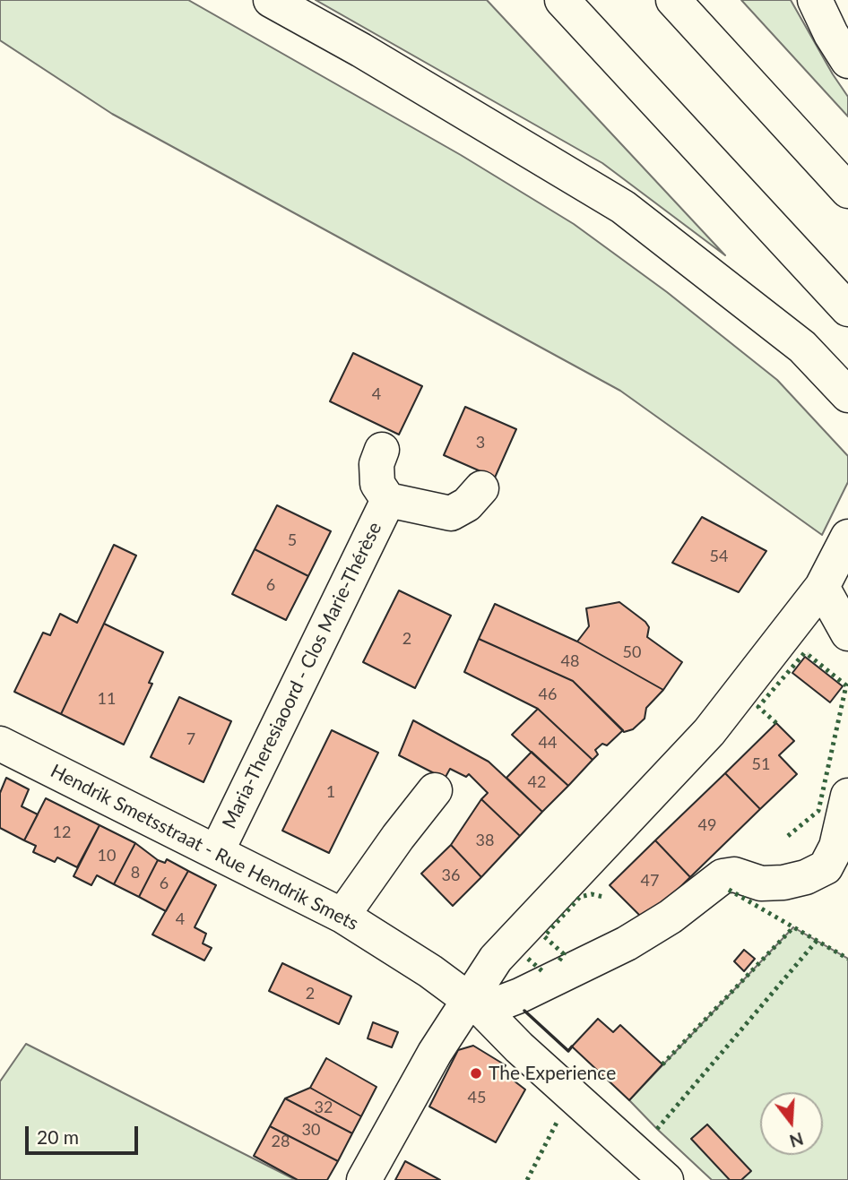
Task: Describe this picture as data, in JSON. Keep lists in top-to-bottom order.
{
  "streets": {
    "main road": ["Maria-Theresiaoord - Clos Marie-Thérèse", "Hendrik Smetsstraat - Rue Hendrik Smets"]
  },
  "crossings": [
    ["Maria-Theresiaoord - Clos Marie-Thérèse", "Hendrik Smetsstraat - Rue Hendrik Smets"]
  ],
  "places": ["The Experience"],
  "house_numbers": [
    "4",
    "3",
    "5",
    "54",
    "6",
    "2",
    "50",
    "48",
    "46",
    "11",
    "7",
    "44",
    "51",
    "42",
    "1",
    "49",
    "12",
    "38",
    "10",
    "8",
    "36",
    "47",
    "6",
    "4",
    "2",
    "45",
    "32",
    "30",
    "28"
  ],
  "scale_bar": "20 m",
  "north": "bottom"
}
